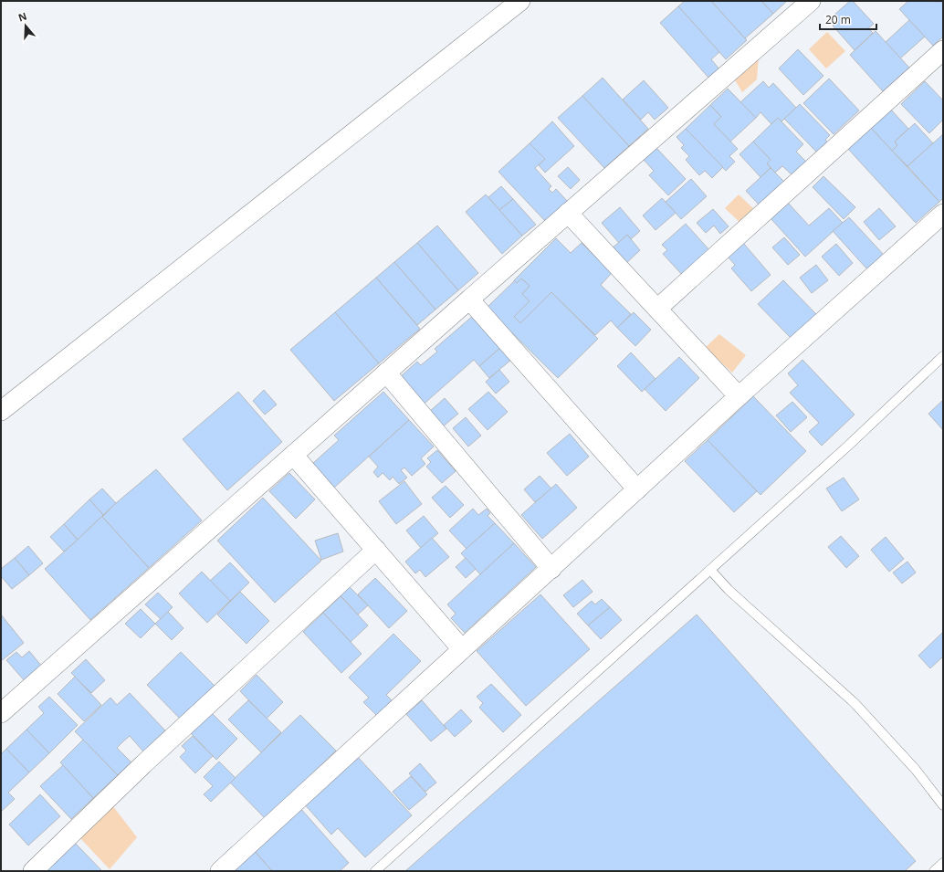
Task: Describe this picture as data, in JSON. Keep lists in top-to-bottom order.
{
  "scale_bar": "20 m",
  "north": "top"
}
